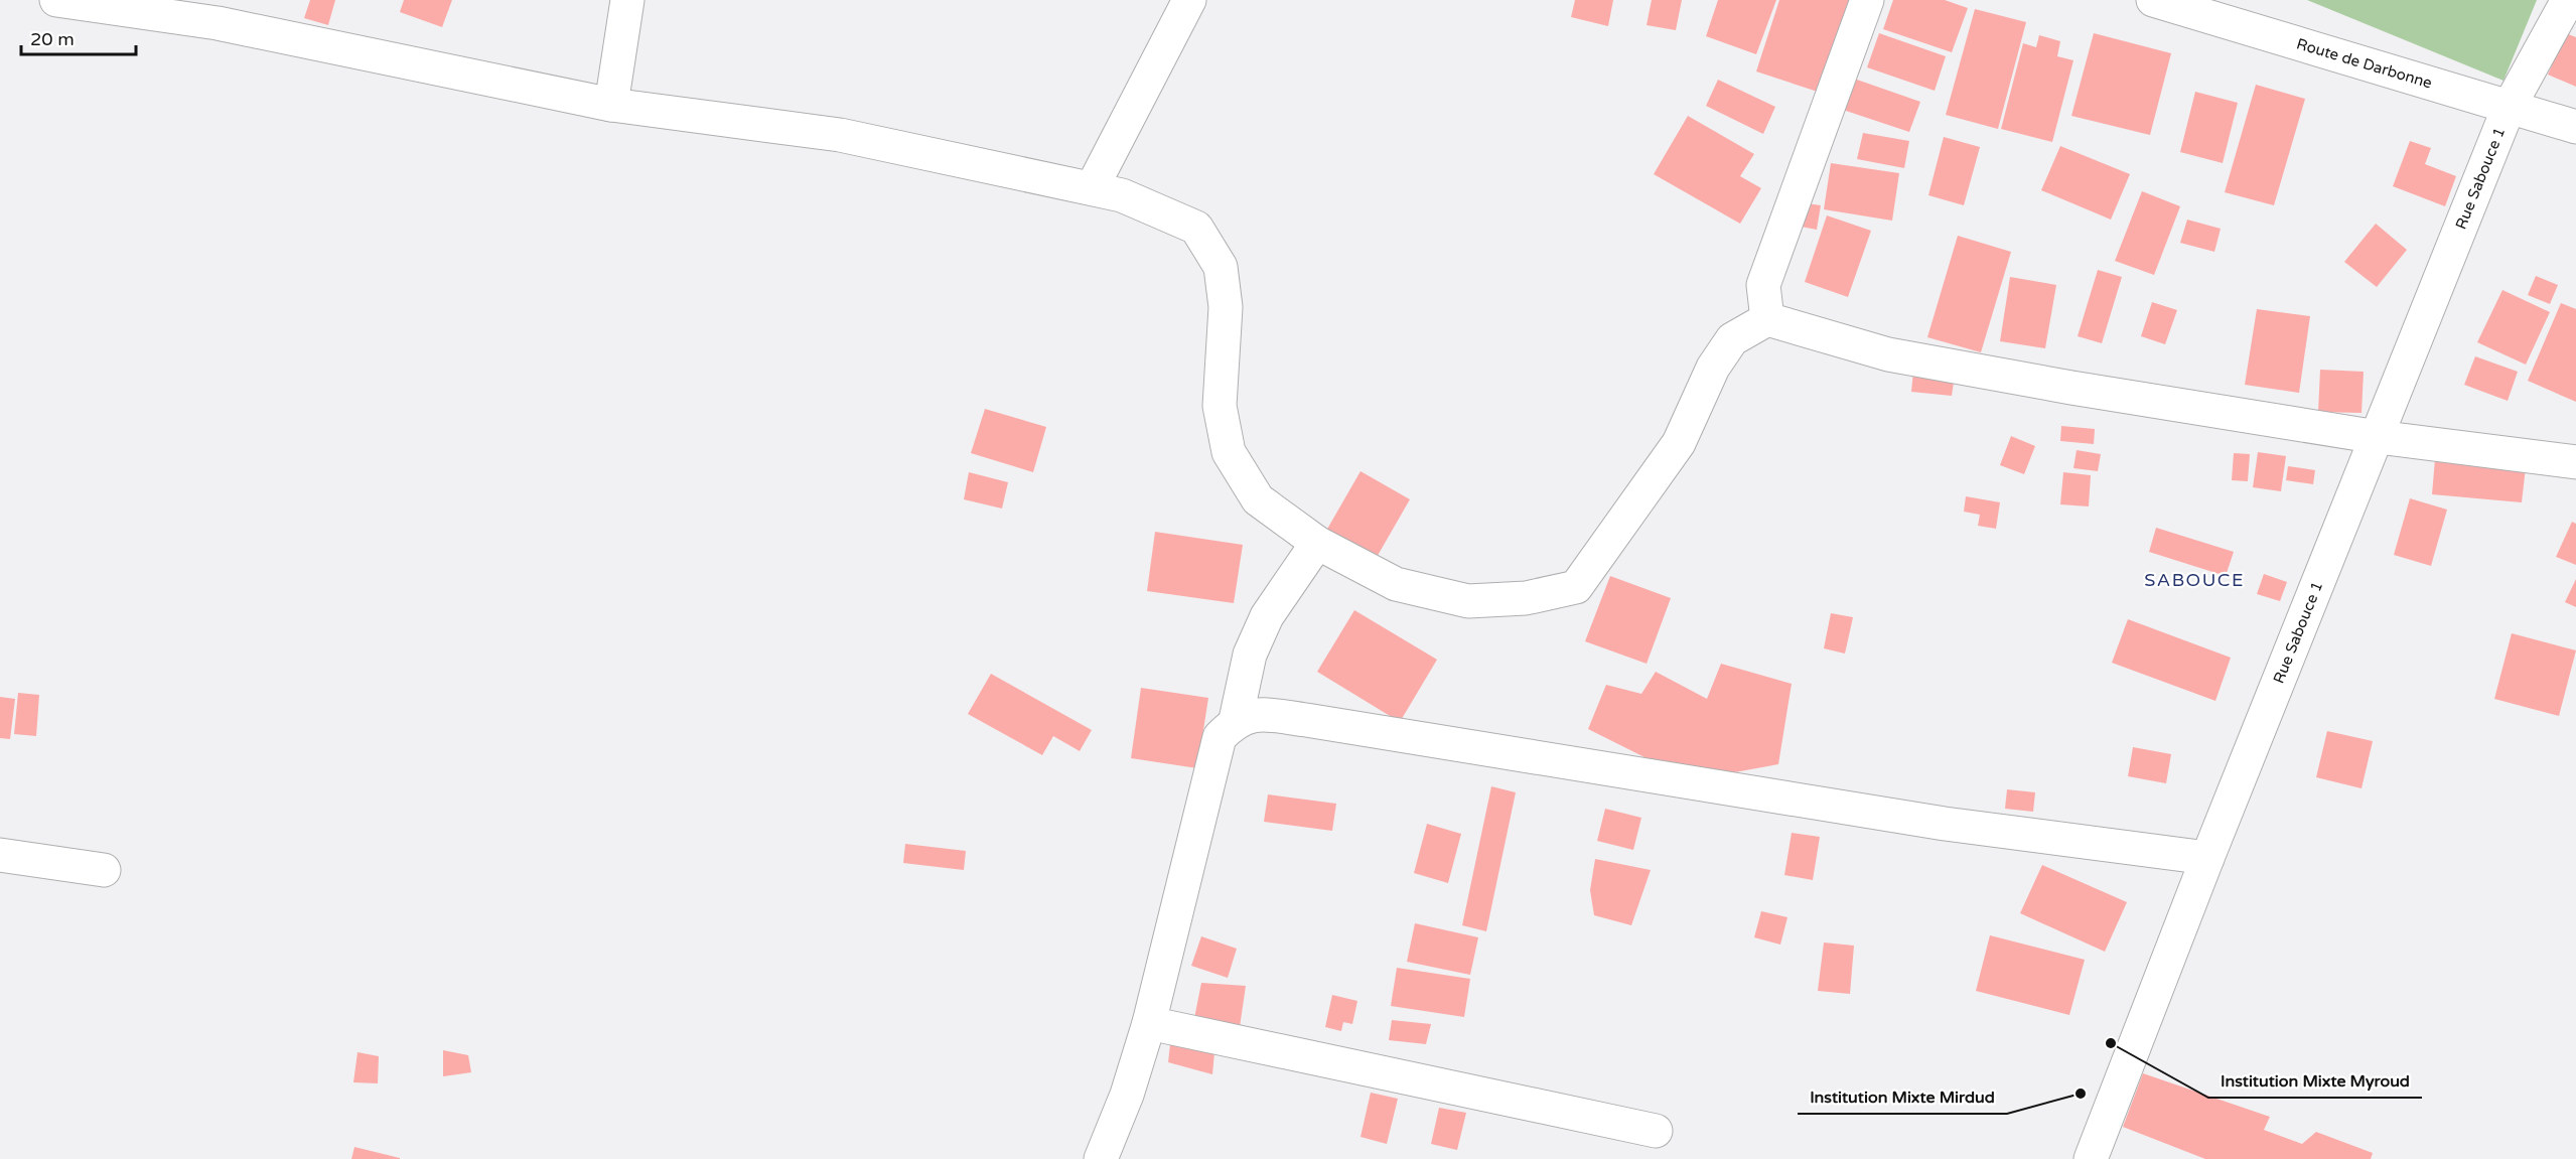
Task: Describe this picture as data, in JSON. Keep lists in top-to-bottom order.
{
  "streets": {
    "street": ["Route de Darbonne", "Rue Sabouce 1"]
  },
  "crossings": [
    ["Route de Darbonne", "Rue Sabouce 1"]
  ],
  "districts": ["SABOUCE"],
  "places": ["Institution Mixte Myroud", "Institution Mixte Mirdud"],
  "scale_bar": "20 m"
}
